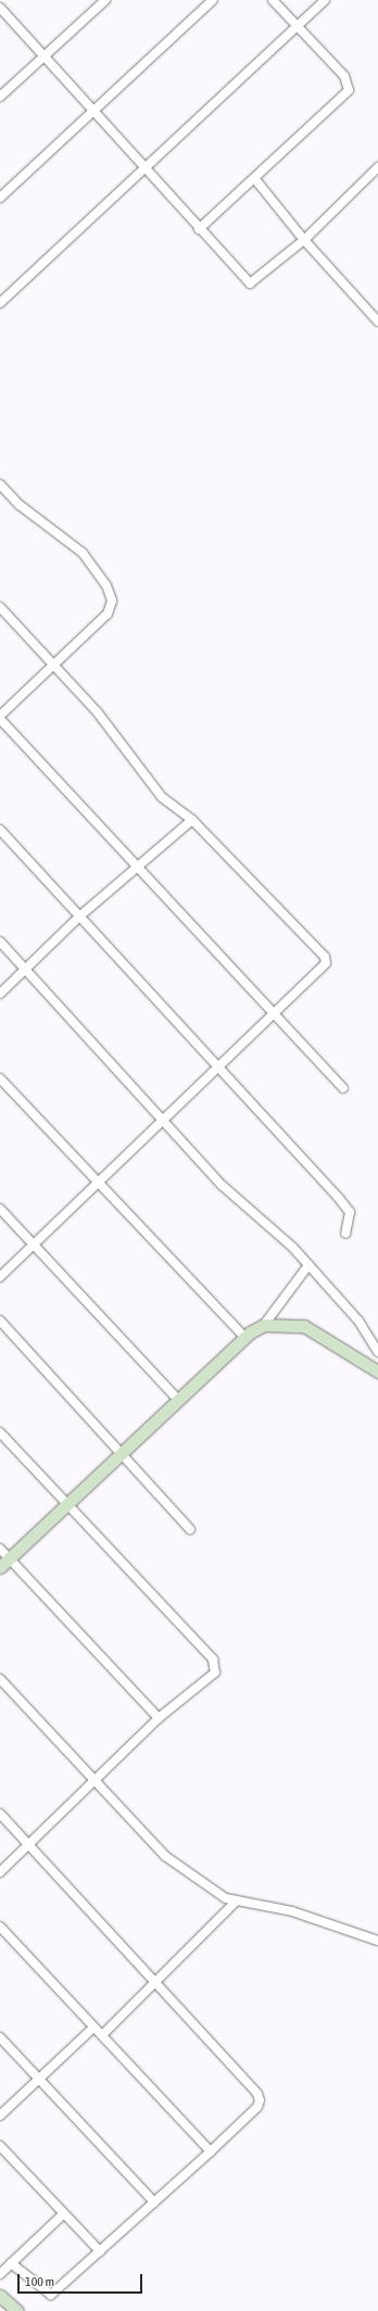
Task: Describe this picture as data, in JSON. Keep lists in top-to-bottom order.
{
  "scale_bar": "100 m"
}
